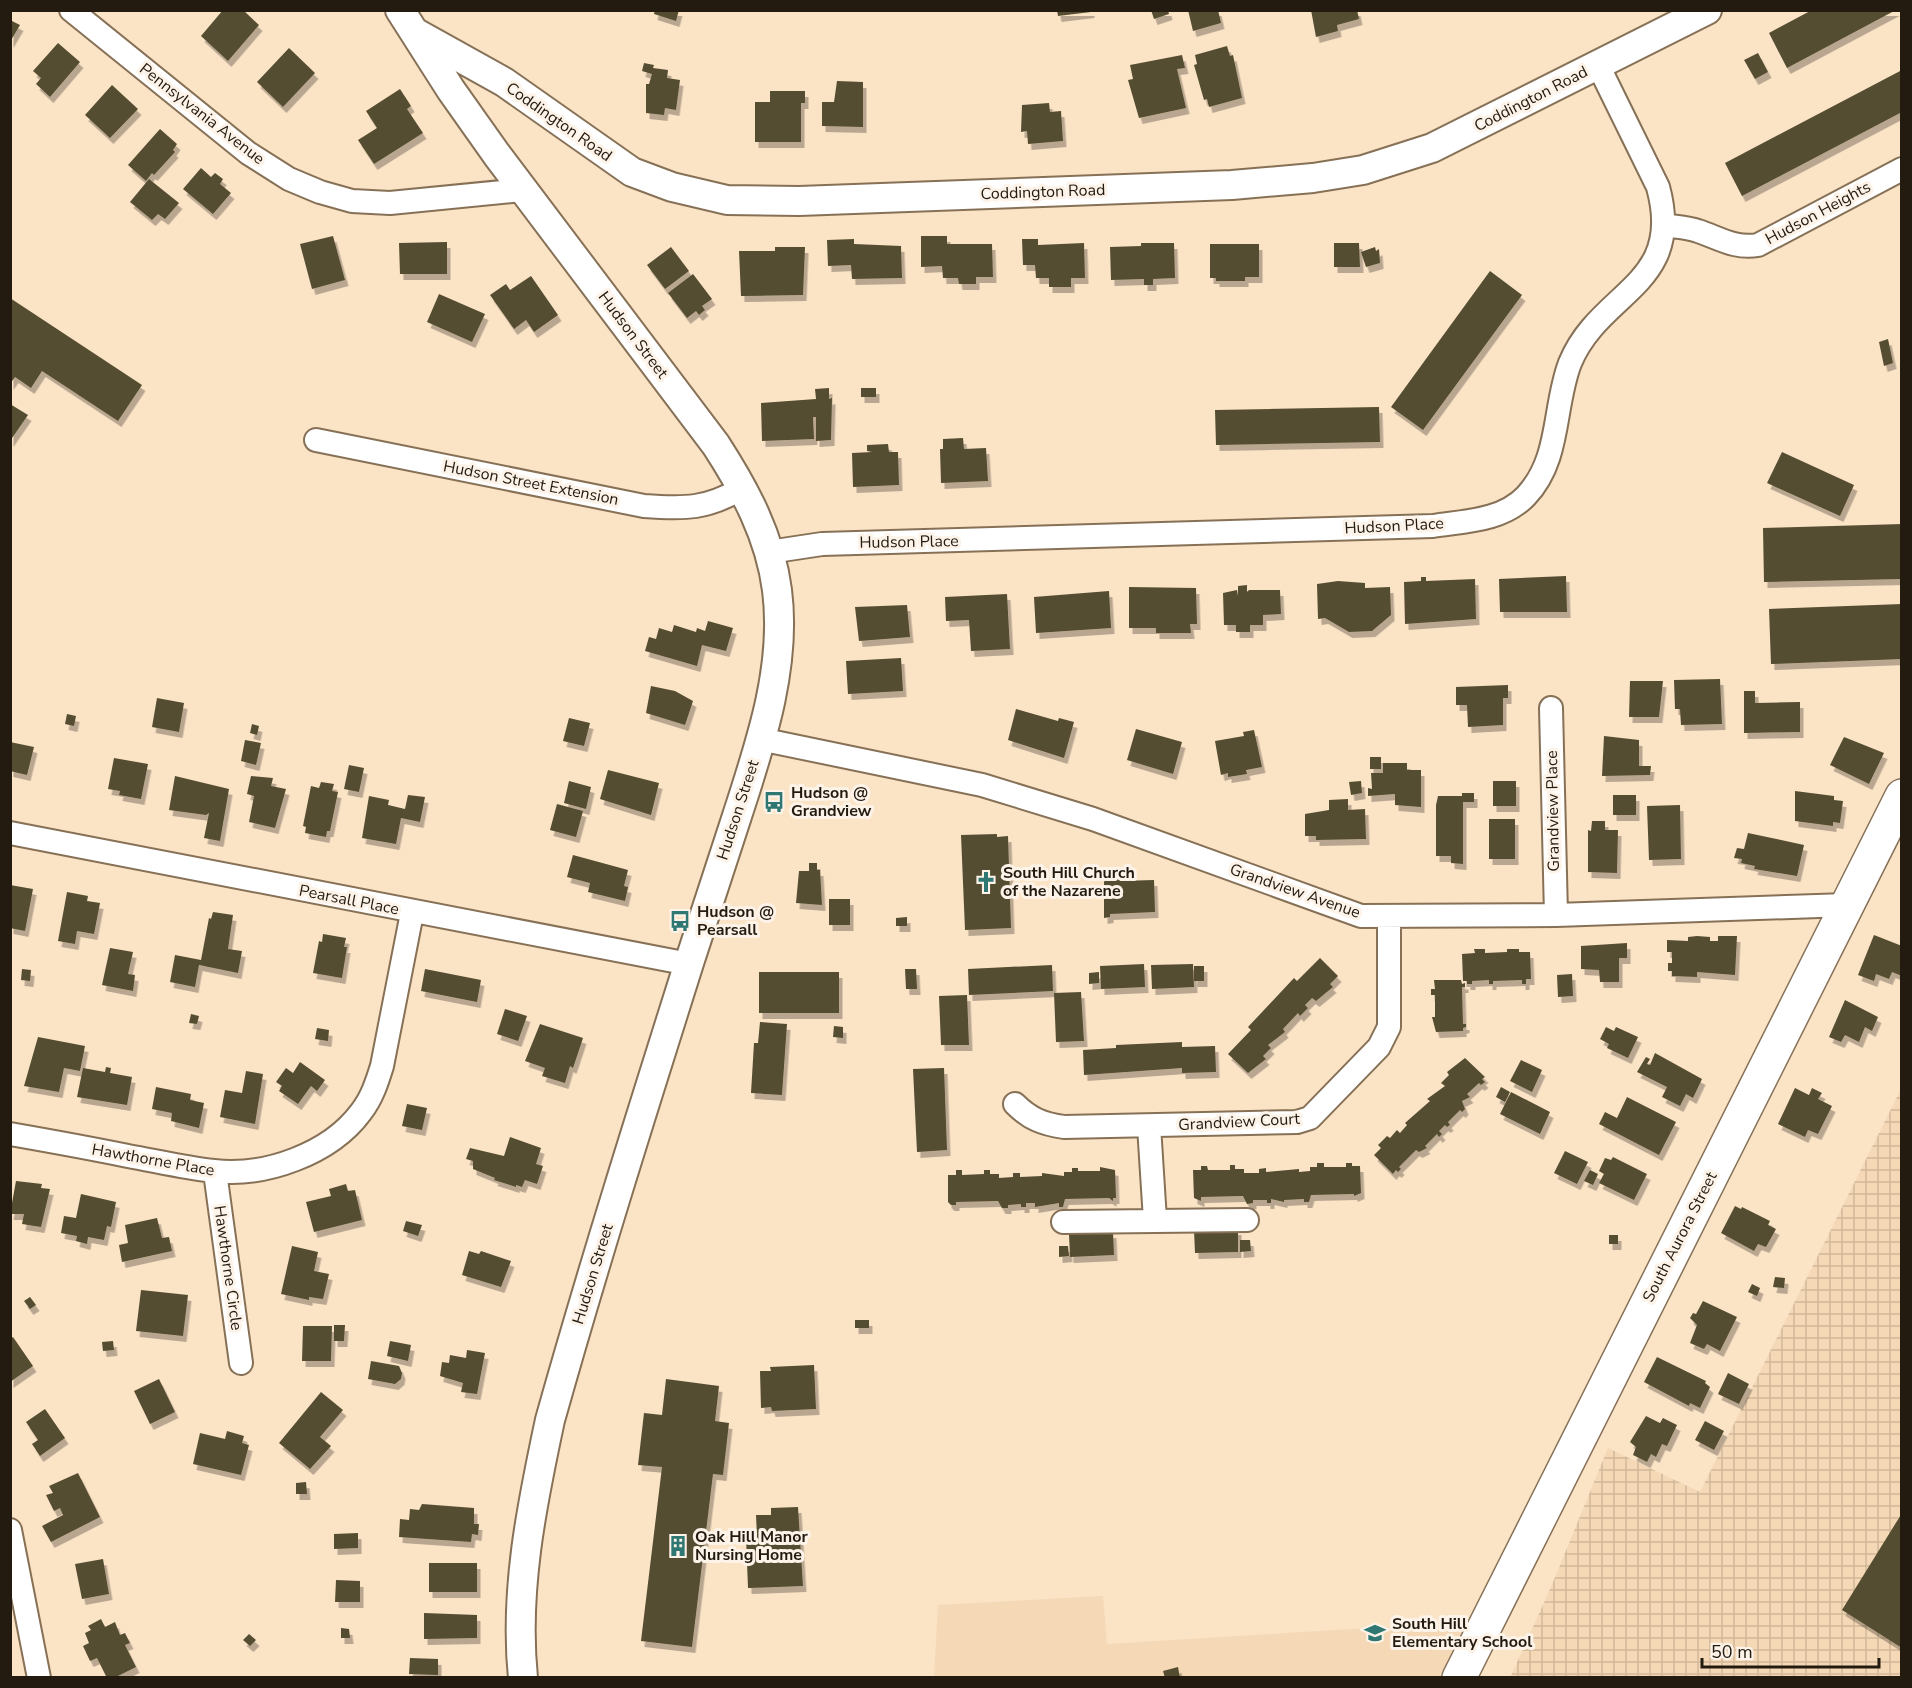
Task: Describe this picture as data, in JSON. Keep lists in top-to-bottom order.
{
  "streets": {
    "main road": ["South Aurora Street"],
    "street": [
      "Coddington Road",
      "Pennsylvania Avenue",
      "Hudson Heights",
      "Hudson Street",
      "Hudson Street Extension",
      "Hudson Place",
      "Grandview Place",
      "Grandview Avenue",
      "Pearsall Place",
      "Grandview Court",
      "Hawthorne Place",
      "Hawthorne Circle"
    ]
  },
  "crossings": [
    ["Coddington Road", "Hudson Street"],
    ["Coddington Road", "Hudson Place"],
    ["Pennsylvania Avenue", "Hudson Street"],
    ["Hudson Heights", "Hudson Place"],
    ["Hudson Street", "Hudson Street Extension"],
    ["Hudson Street", "Hudson Place"],
    ["Hudson Street", "Grandview Avenue"],
    ["Hudson Street", "Pearsall Place"],
    ["Grandview Place", "Grandview Avenue"],
    ["Grandview Avenue", "Grandview Court"],
    ["Grandview Avenue", "South Aurora Street"],
    ["Pearsall Place", "Hawthorne Place"],
    ["Hawthorne Place", "Hawthorne Circle"]
  ],
  "places": {
    "bus stop": ["Hudson @ Grandview", "Hudson @ Pearsall"],
    "church": ["South Hill Church of the Nazarene"],
    "building": ["Oak Hill Manor Nursing Home"],
    "school or university": ["South Hill Elementary School"]
  },
  "scale_bar": "50 m"
}
